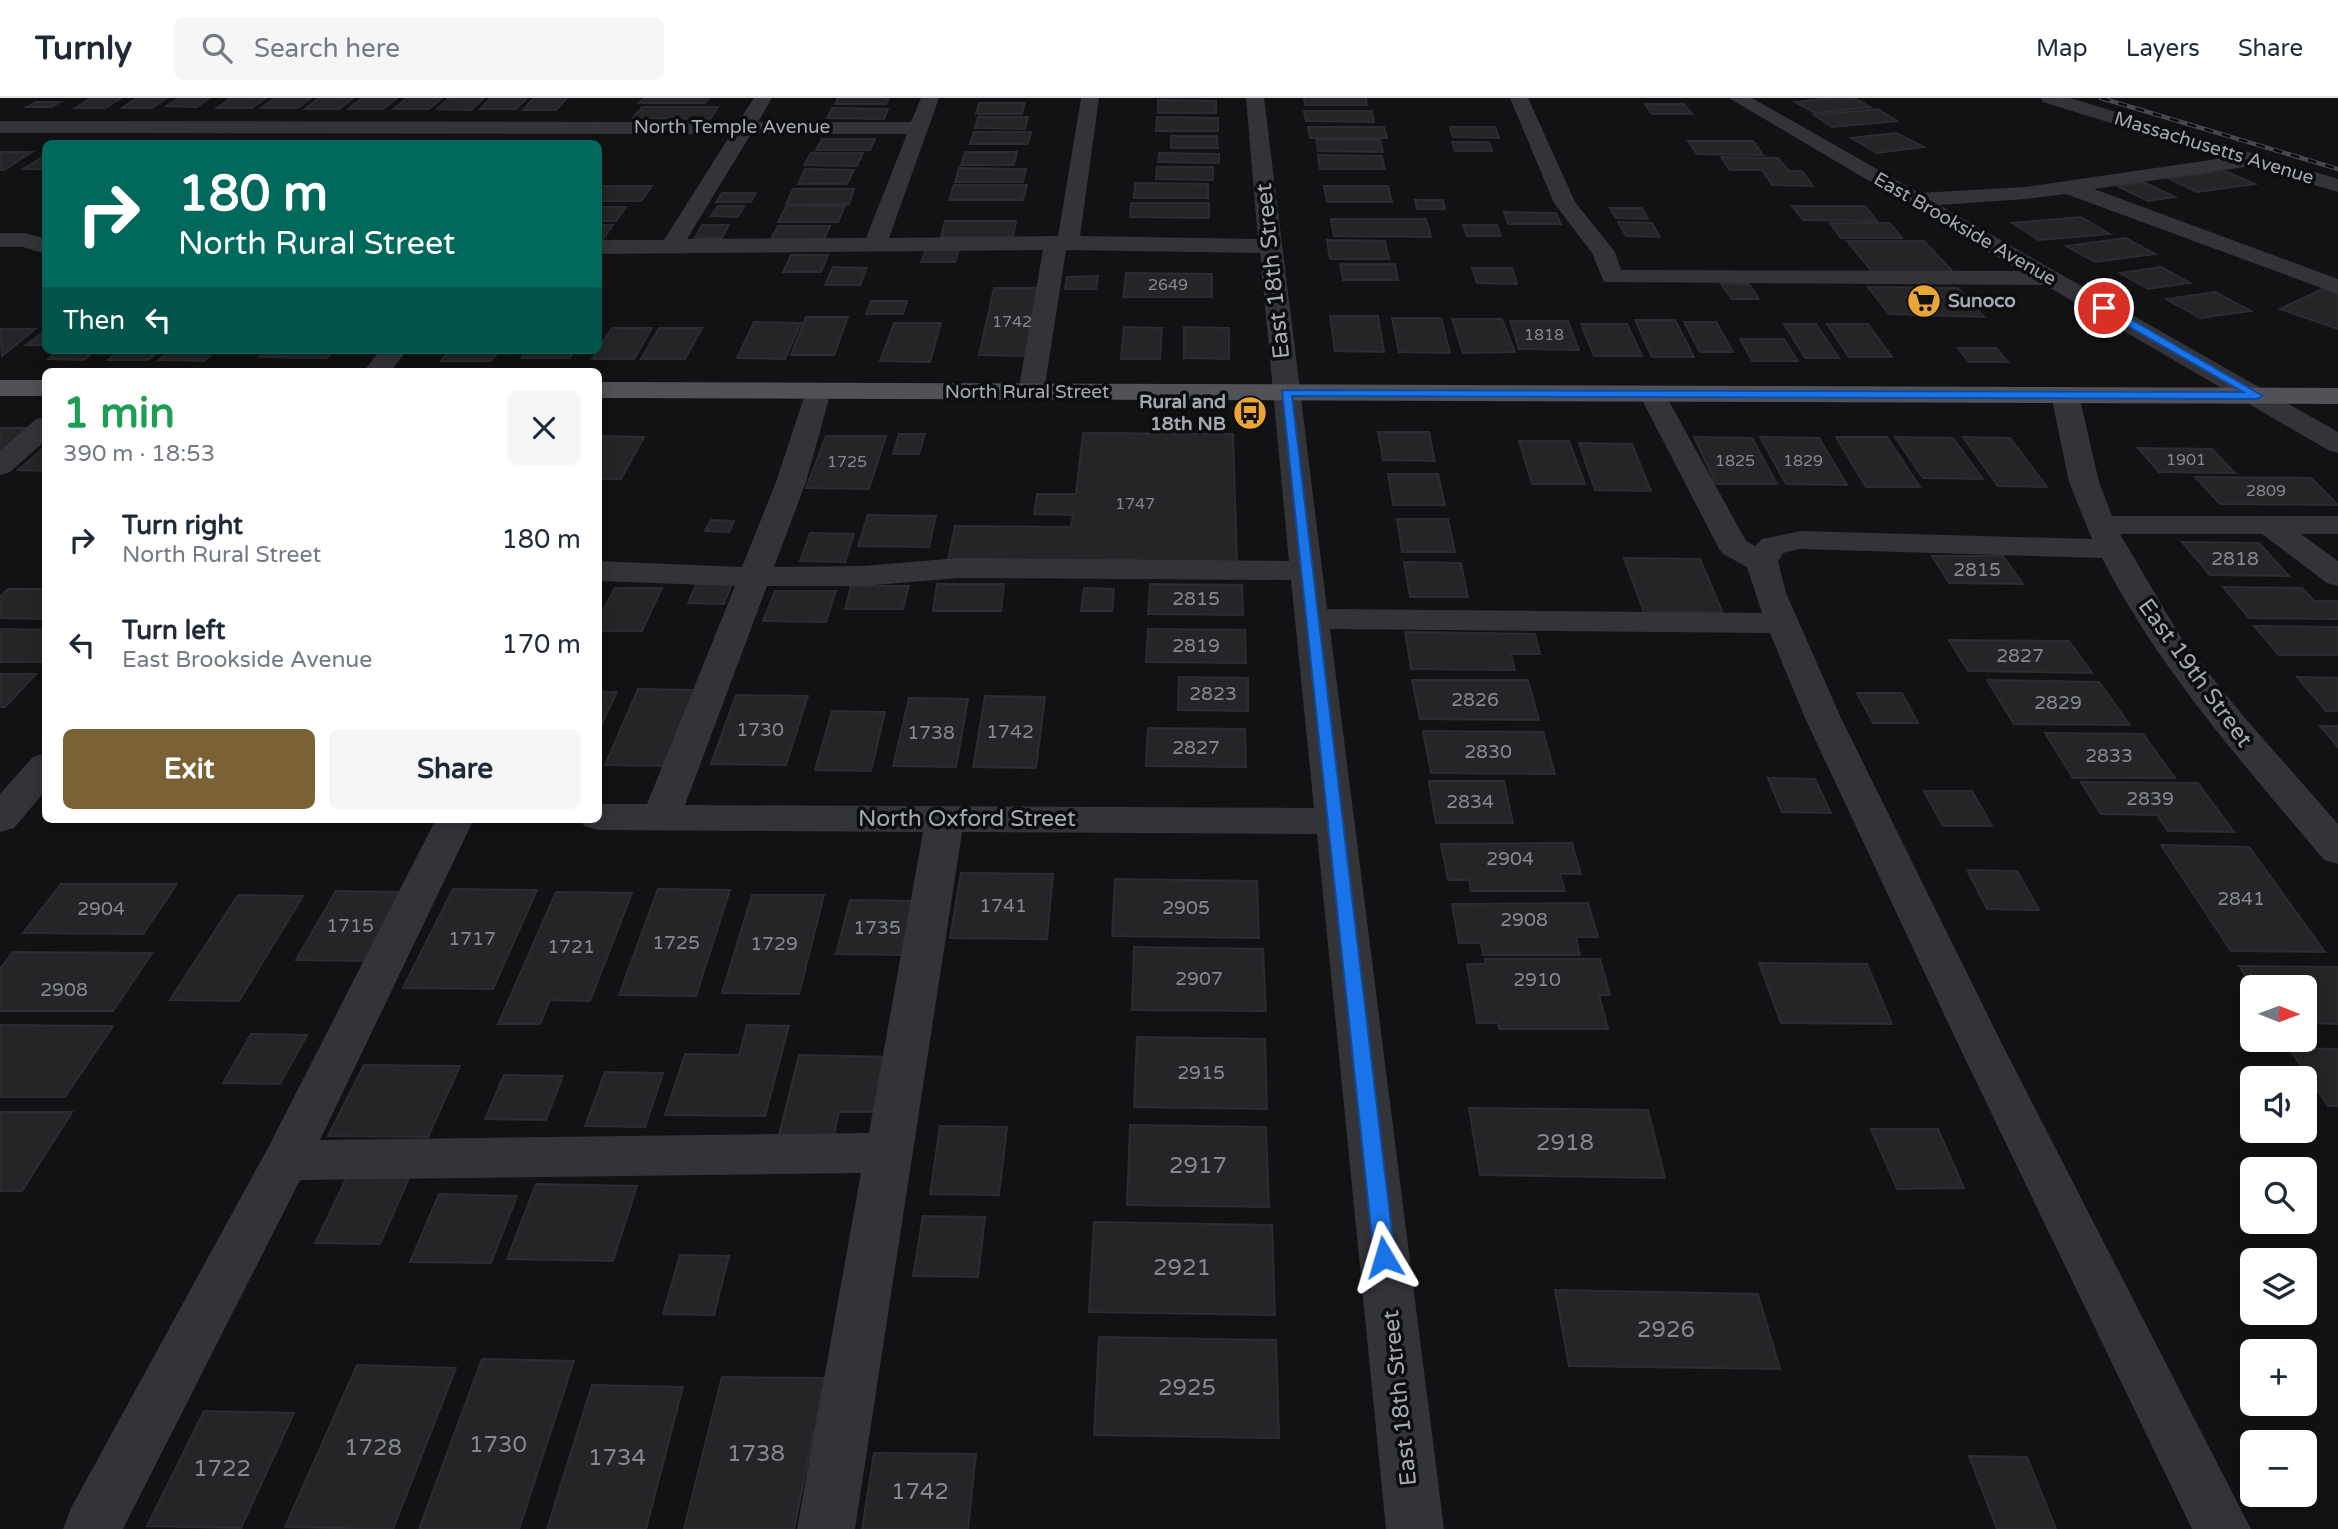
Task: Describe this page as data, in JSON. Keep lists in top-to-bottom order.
{
  "streets": {
    "main road": ["North Rural Street"],
    "street": [
      "North Temple Avenue",
      "Massachusetts Avenue",
      "East Brookside Avenue",
      "East 18th Street",
      "East 19th Street",
      "North Oxford Street"
    ]
  },
  "crossings": [
    ["East Brookside Avenue", "North Rural Street"],
    ["East 18th Street", "North Rural Street"],
    ["East 18th Street", "North Oxford Street"],
    ["North Rural Street", "East 19th Street"]
  ],
  "places": {
    "supermarket": ["Sunoco"],
    "bus stop": ["Rural and 18th NB"]
  },
  "house_numbers": [
    "2649",
    "1742",
    "1818",
    "1901",
    "1825",
    "1829",
    "1725",
    "2809",
    "1747",
    "2818",
    "2815",
    "2815",
    "2819",
    "2827",
    "2823",
    "2826",
    "2829",
    "1730",
    "1742",
    "1738",
    "2827",
    "2830",
    "2833",
    "2839",
    "2834",
    "2904",
    "2841",
    "1741",
    "2905",
    "2904",
    "2908",
    "1715",
    "1735",
    "1717",
    "1725",
    "1729",
    "1721",
    "2907",
    "2910",
    "2908",
    "2915",
    "2918",
    "2917",
    "2921",
    "2926",
    "2925",
    "1730",
    "1728",
    "1738",
    "1734",
    "1722",
    "1742"
  ],
  "north": "right",
  "page": {
    "header": "Turnly",
    "search": "Search here",
    "nav": ["Map", "Layers", "Share"],
    "turn": ["180 m", "North Rural Street"],
    "then": "Then",
    "heading": ["1 min", "390 m · 18:53"],
    "list": [
      {
        "name": "Turn right",
        "note": "North Rural Street",
        "value": "180 m"
      },
      {
        "name": "Turn left",
        "note": "East Brookside Avenue",
        "value": "170 m"
      }
    ],
    "buttons": ["Exit", "Share"],
    "map_buttons": ["+", "−"]
  }
}
